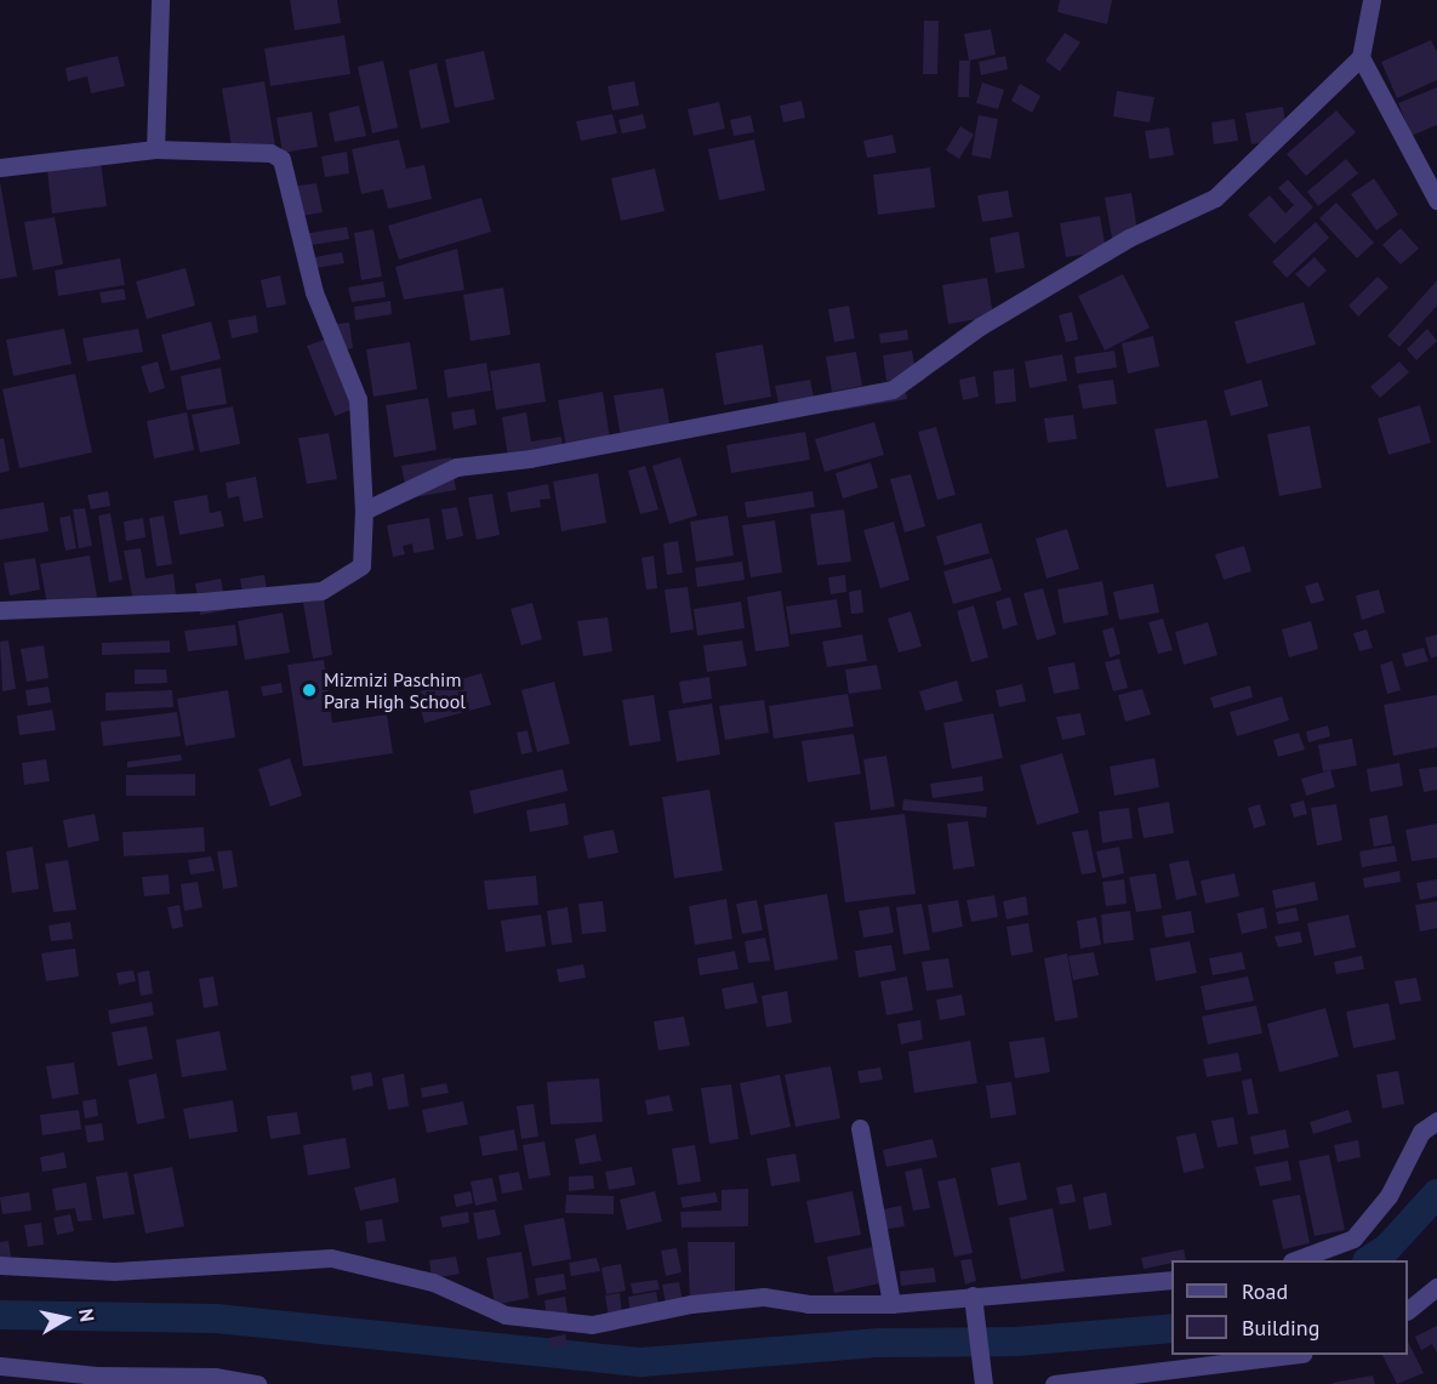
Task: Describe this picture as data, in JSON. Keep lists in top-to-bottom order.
{
  "places": ["Mizmizi Paschim Para High School"],
  "legend": ["Road", "Building"],
  "north": "right"
}
